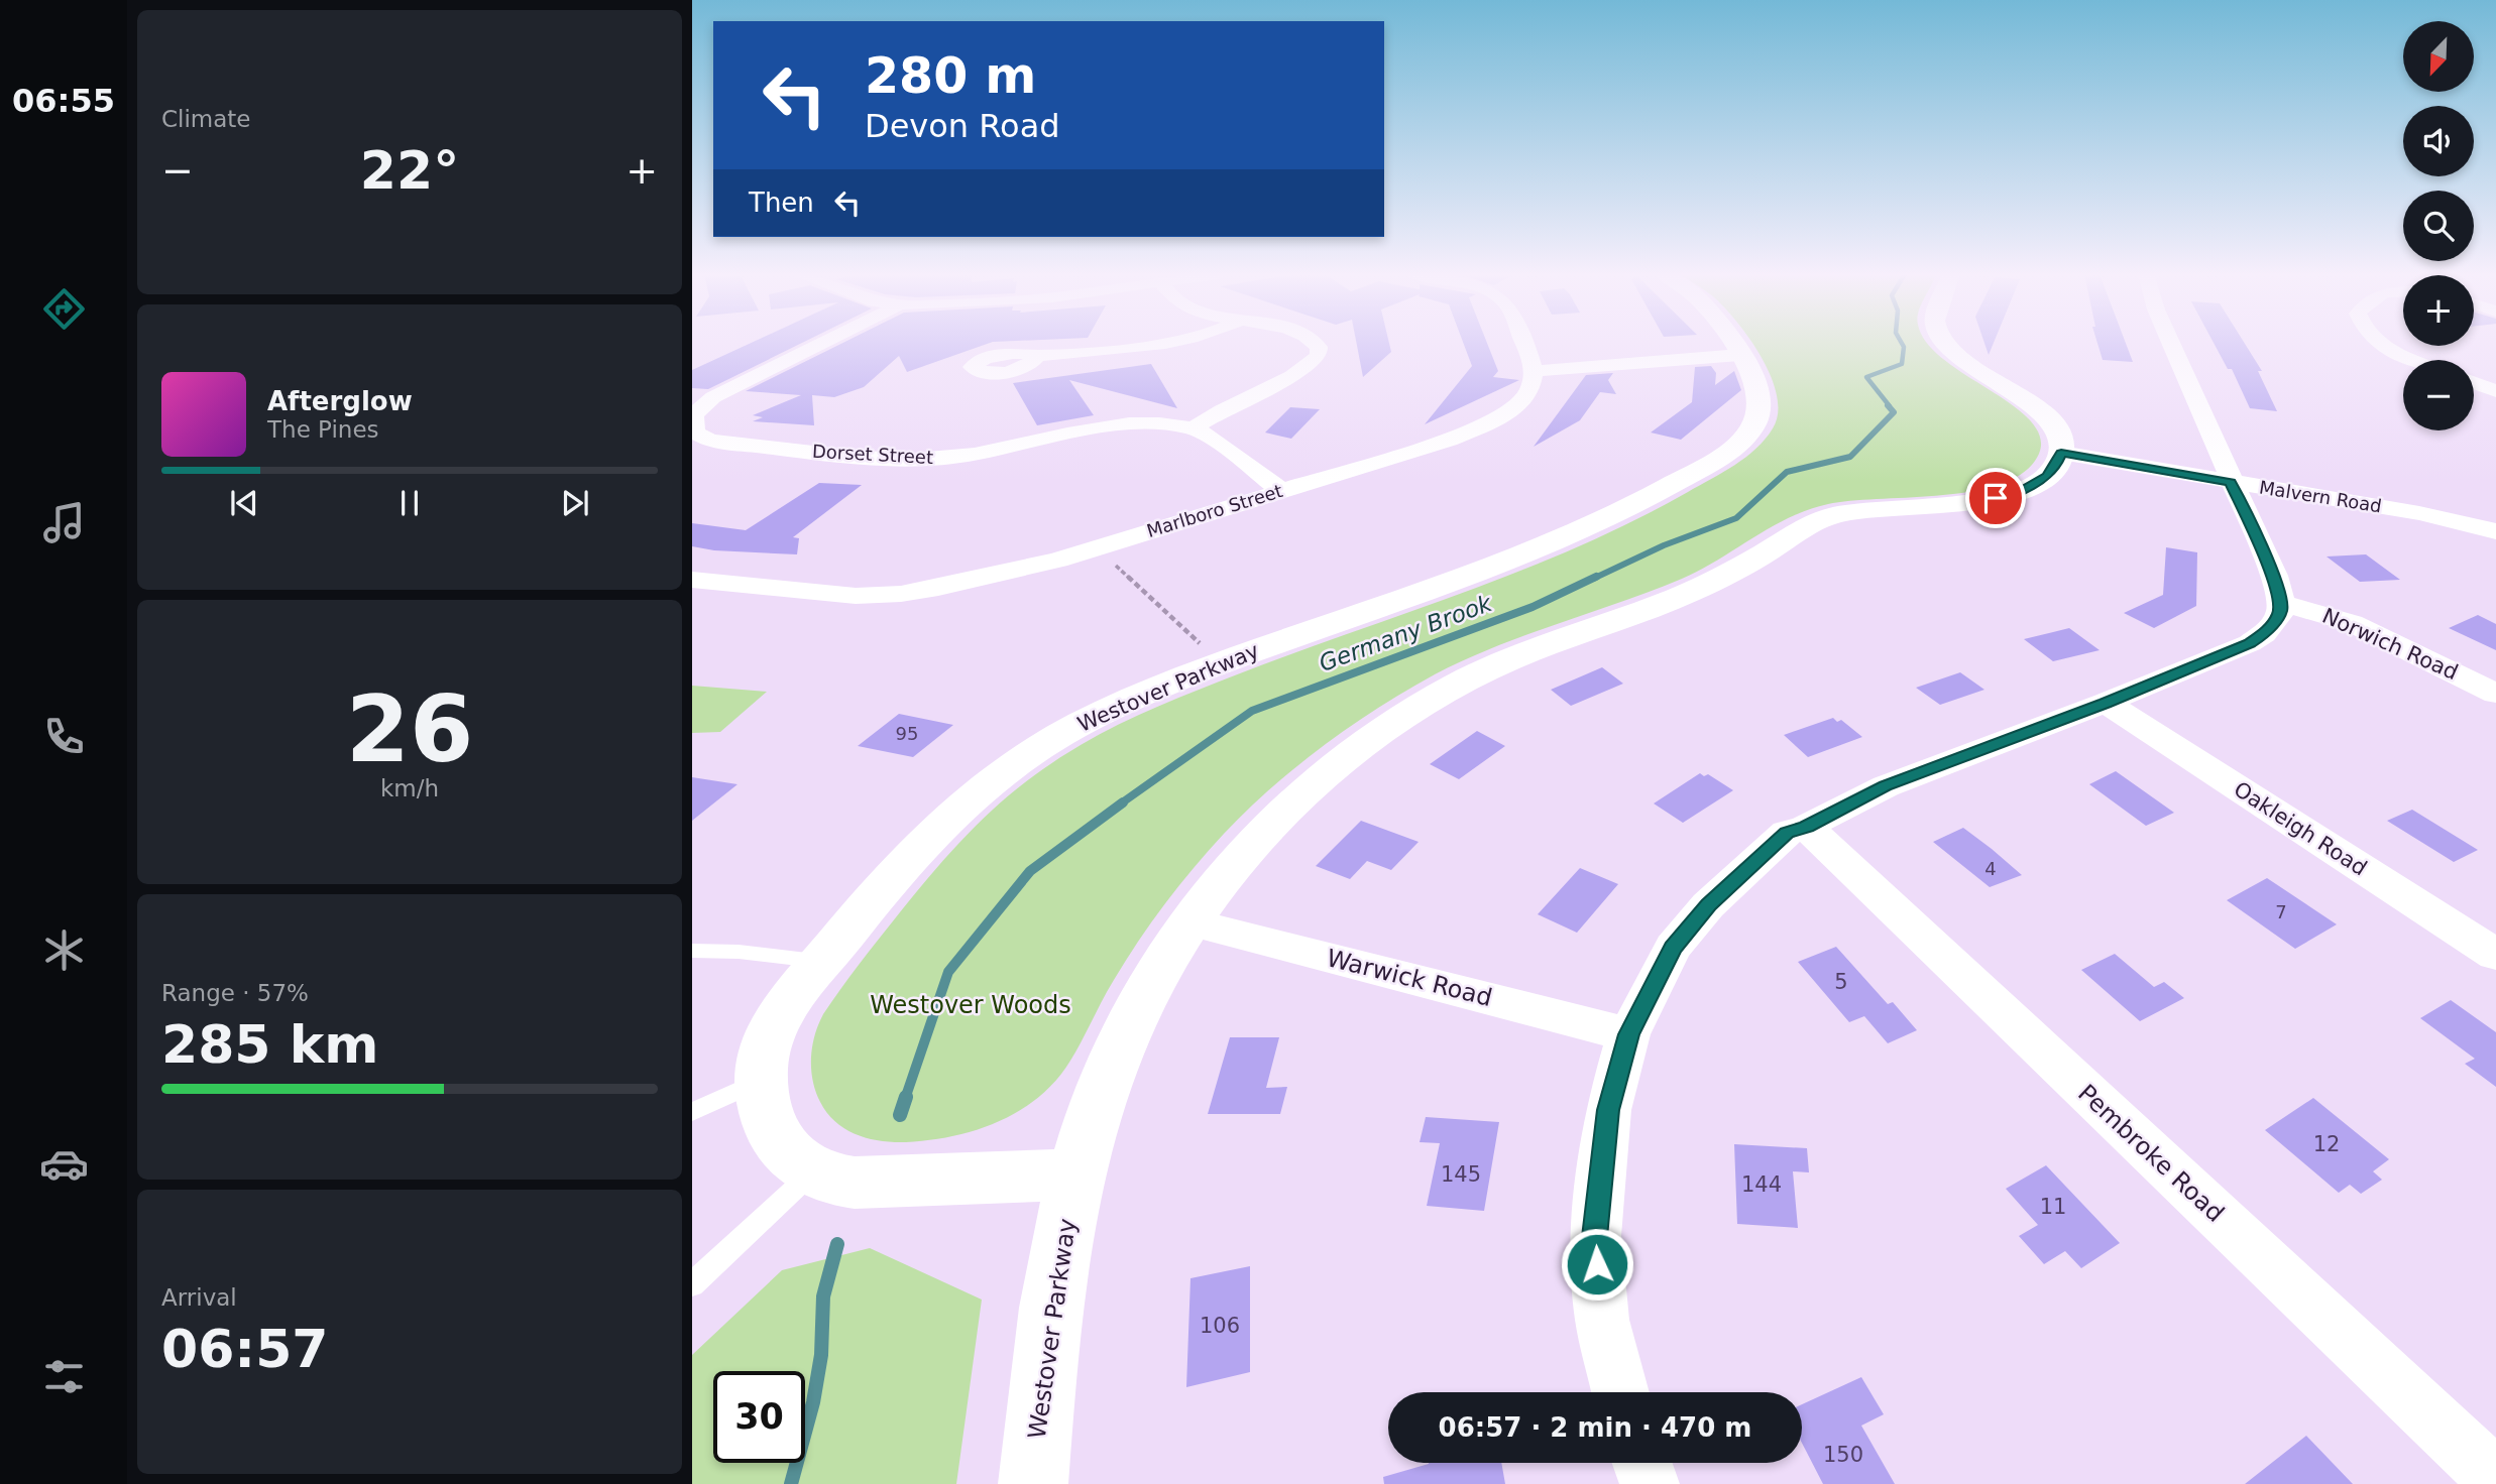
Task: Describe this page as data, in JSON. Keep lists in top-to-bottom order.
{
  "streets": {
    "street": [
      "Dorset Street",
      "Malvern Road",
      "Marlboro Street",
      "Norwich Road",
      "Westover Parkway",
      "Oakleigh Road",
      "Warwick Road",
      "Pembroke Road"
    ]
  },
  "crossings": [
    ["Dorset Street", "Marlboro Street"],
    ["Malvern Road", "Westover Parkway"],
    ["Westover Parkway", "Warwick Road"]
  ],
  "water": ["Germany Brook"],
  "parks": ["Westover Woods"],
  "house_numbers": [
    "95",
    "4",
    "7",
    "5",
    "12",
    "145",
    "144",
    "11",
    "106",
    "150"
  ],
  "north": "bottom left",
  "page": {
    "tabs": "06:55",
    "tile": [
      "Climate",
      ["26", "km/h"],
      ["Range · 57%", "285 km"],
      ["Arrival", "06:57"]
    ],
    "map_buttons": ["+", "−"],
    "turn": ["280 m", "Devon Road"],
    "heat": ["−", "22°", "+"],
    "then": "Then",
    "song": ["Afterglow", "The Pines"],
    "limit": "30",
    "trip": "06:57 · 2 min · 470 m"
  }
}
